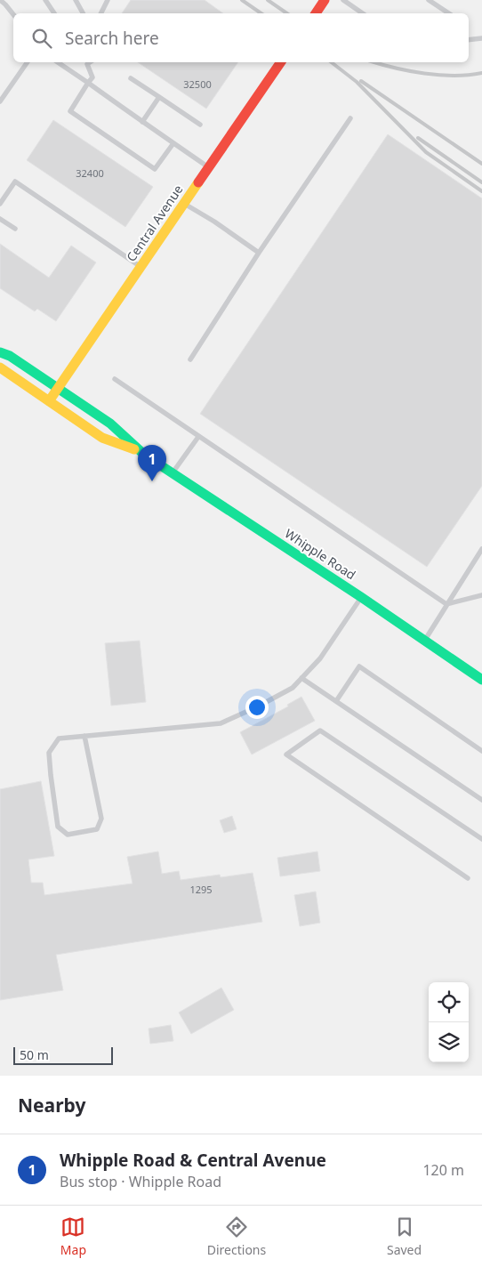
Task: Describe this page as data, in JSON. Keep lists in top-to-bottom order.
{
  "streets": {
    "main road": ["Central Avenue", "Whipple Road"]
  },
  "crossings": [
    ["Central Avenue", "Whipple Road"]
  ],
  "house_numbers": ["32500", "32400", "1295"],
  "scale_bar": "50 m",
  "page": {
    "search": "Search here",
    "pins": "1",
    "scale": "50 m",
    "heading": "Nearby",
    "list": [
      {
        "mark": "1",
        "name": "Whipple Road & Central Avenue",
        "note": "Bus stop · Whipple Road",
        "value": "120 m"
      }
    ],
    "nav": ["Map", "Directions", "Saved"]
  }
}
